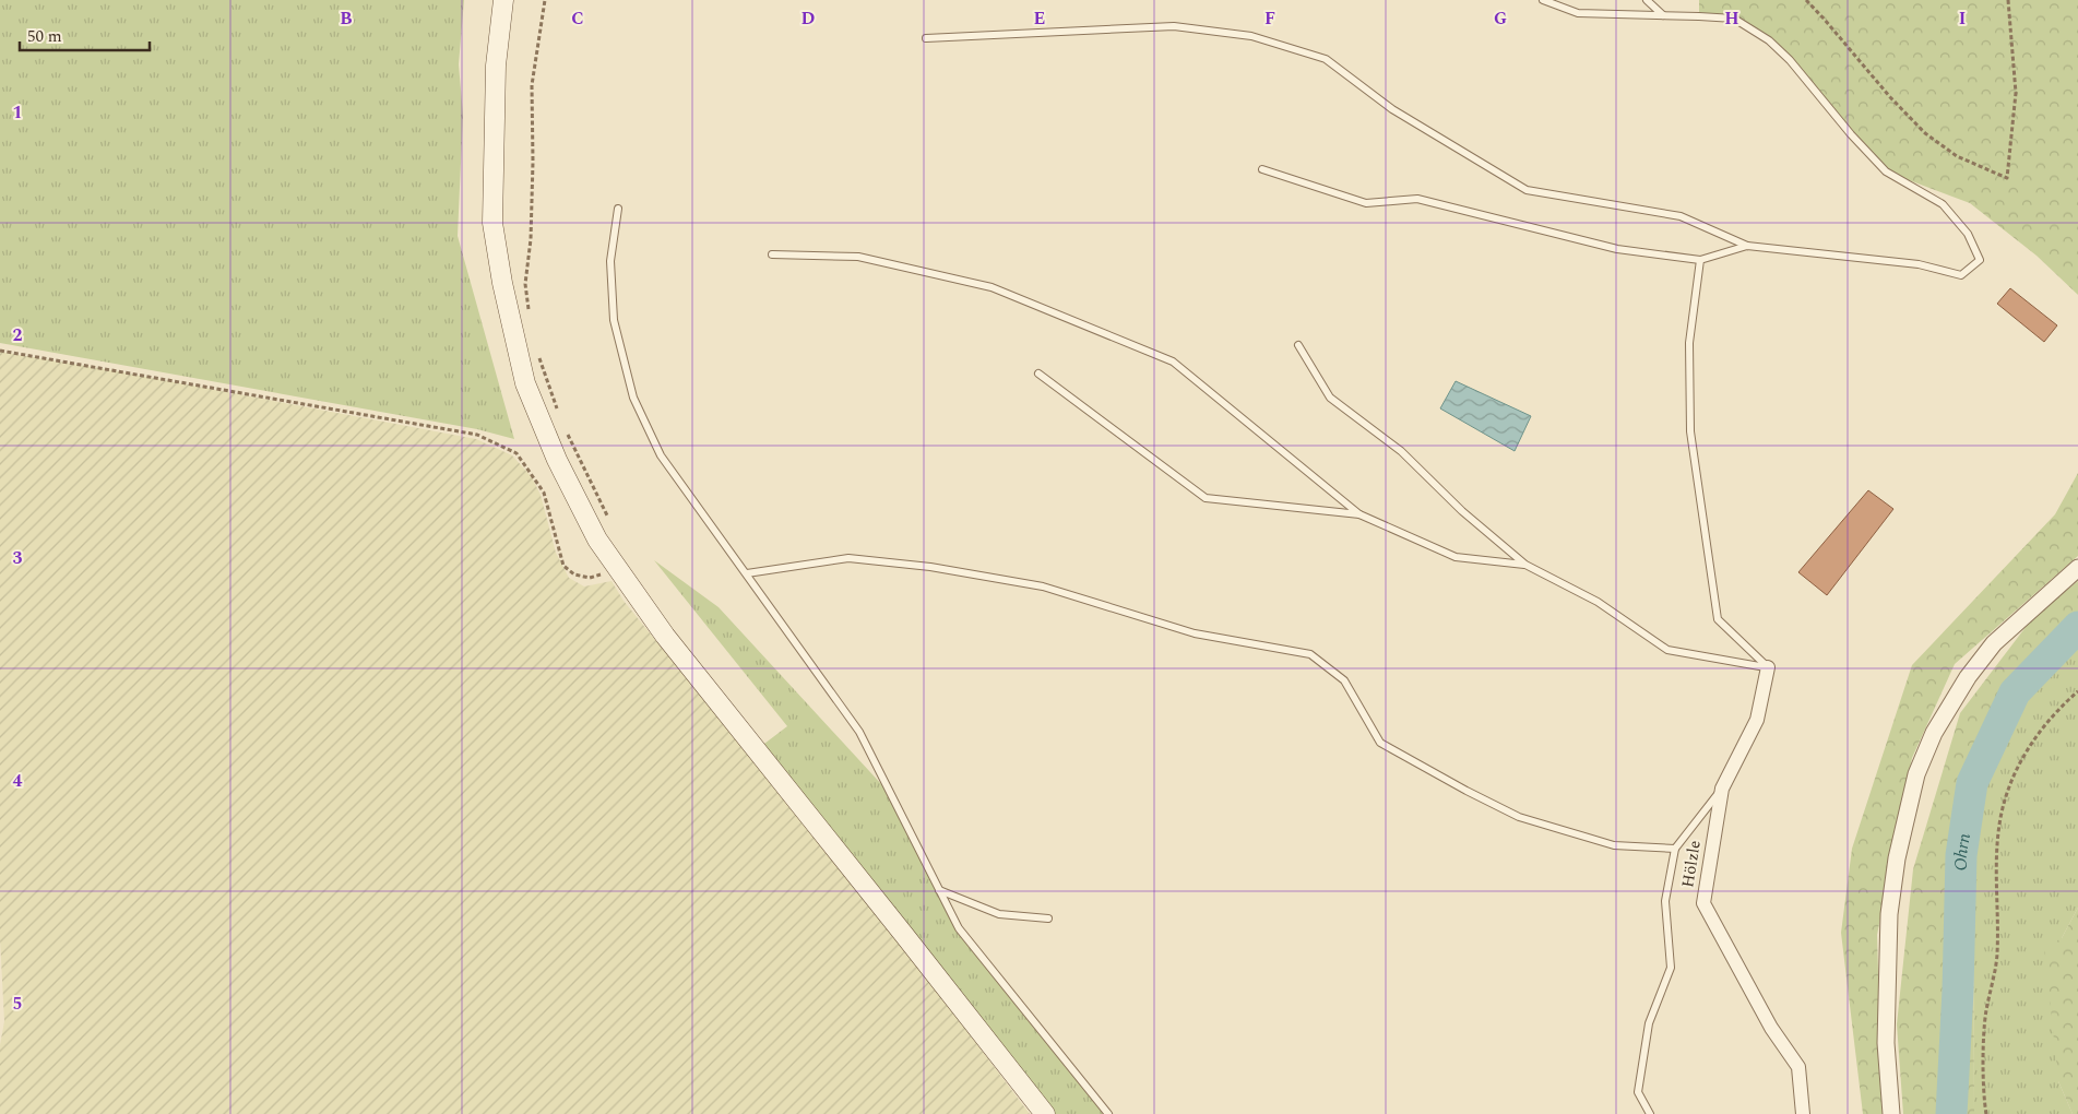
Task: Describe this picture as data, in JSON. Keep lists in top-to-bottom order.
{
  "streets": {
    "street": ["Hölzle"]
  },
  "water": ["Ohrn"],
  "scale_bar": "50 m",
  "grid": {
    "columns": [
      "B",
      "C",
      "D",
      "E",
      "F",
      "G",
      "H",
      "I"
    ],
    "rows": [
      "1",
      "2",
      "3",
      "4",
      "5"
    ]
  }
}
